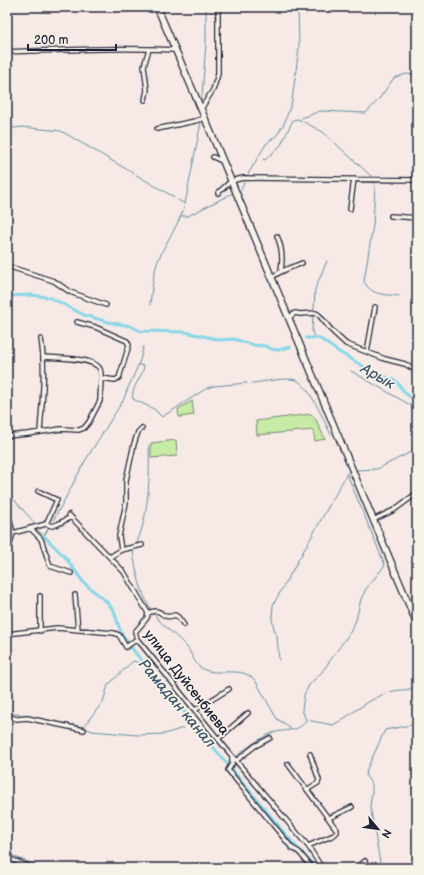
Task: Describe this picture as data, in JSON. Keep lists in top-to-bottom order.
{
  "streets": {
    "street": ["улица Дуйсенбиева"]
  },
  "water": ["Арык", "Рамадан канал"],
  "scale_bar": "200 m",
  "north": "bottom right"
}
